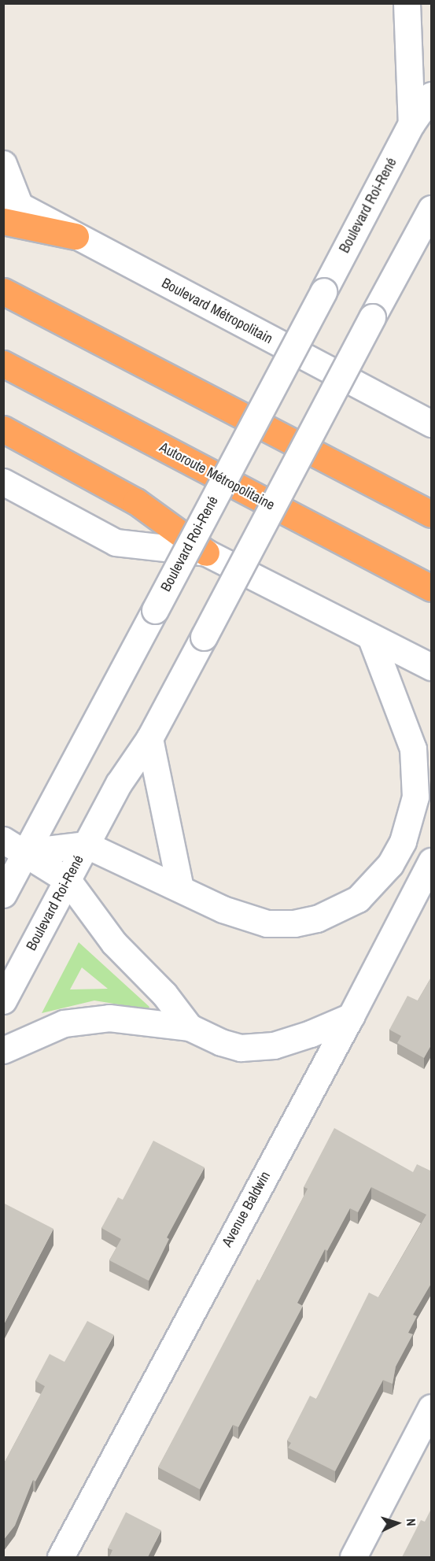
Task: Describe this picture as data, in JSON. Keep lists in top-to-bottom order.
{
  "streets": {
    "highway": ["Autoroute Métropolitaine"],
    "street": ["Boulevard Roi-René", "Boulevard Métropolitain", "Avenue Baldwin"]
  },
  "north": "right"
}
